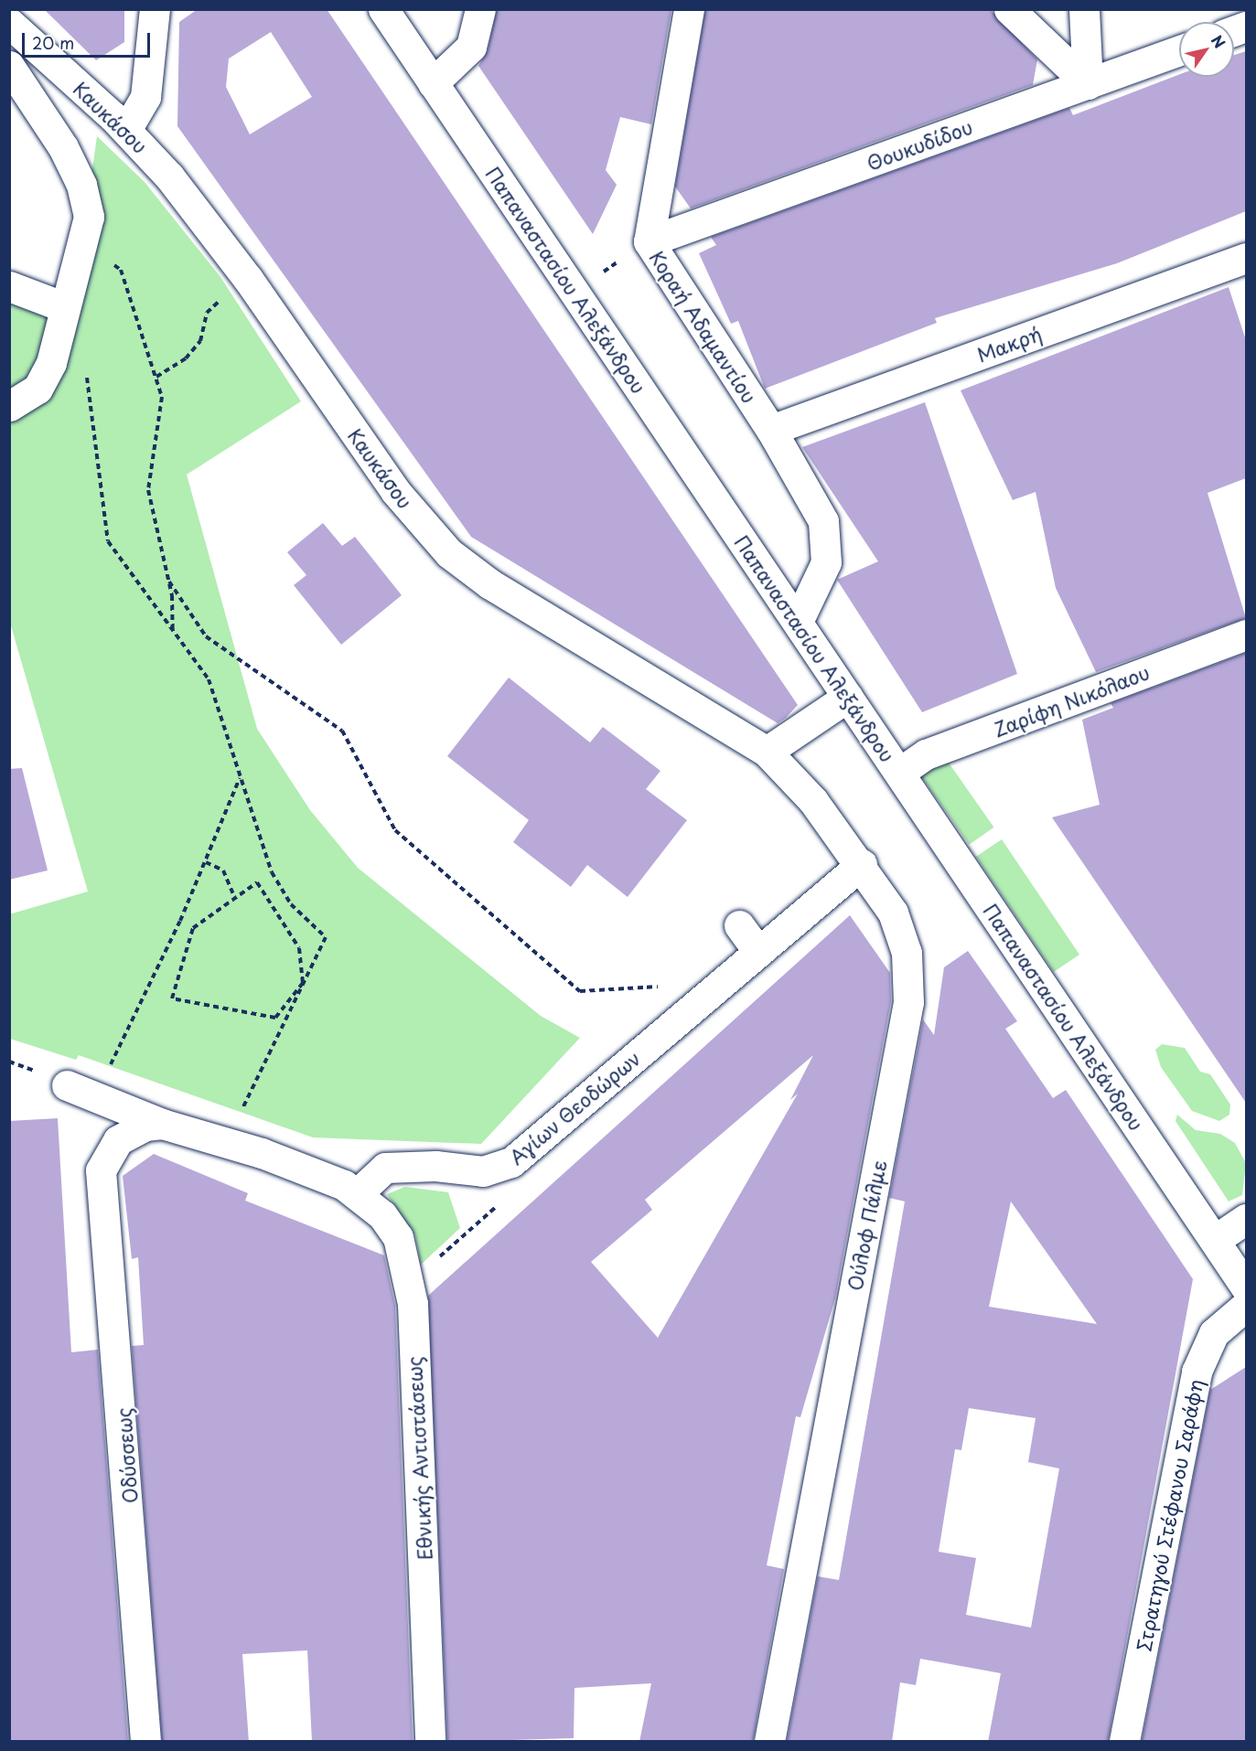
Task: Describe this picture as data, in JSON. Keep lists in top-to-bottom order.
{
  "streets": {
    "street": [
      "Καυκάσου",
      "Θουκυδίδου",
      "Παπαναστασίου Αλεξάνδρου",
      "Κοραή Αδαμαντίου",
      "Μακρή",
      "Ζαρίφη Νικόλαου",
      "Αγίων Θεοδώρων",
      "Ούλοφ Πάλμε",
      "Οδύσσεως",
      "Εθνικής Αντιστάσεως",
      "Στρατηγού Στέφανου Σαράφη"
    ]
  },
  "crossings": [
    ["Καυκάσου", "Ούλοφ Πάλμε"],
    ["Θουκυδίδου", "Κοραή Αδαμαντίου"],
    ["Παπαναστασίου Αλεξάνδρου", "Κοραή Αδαμαντίου"],
    ["Παπαναστασίου Αλεξάνδρου", "Ζαρίφη Νικόλαου"],
    ["Κοραή Αδαμαντίου", "Μακρή"],
    ["Αγίων Θεοδώρων", "Ούλοφ Πάλμε"],
    ["Αγίων Θεοδώρων", "Εθνικής Αντιστάσεως"]
  ],
  "scale_bar": "20 m",
  "north": "top right"
}
